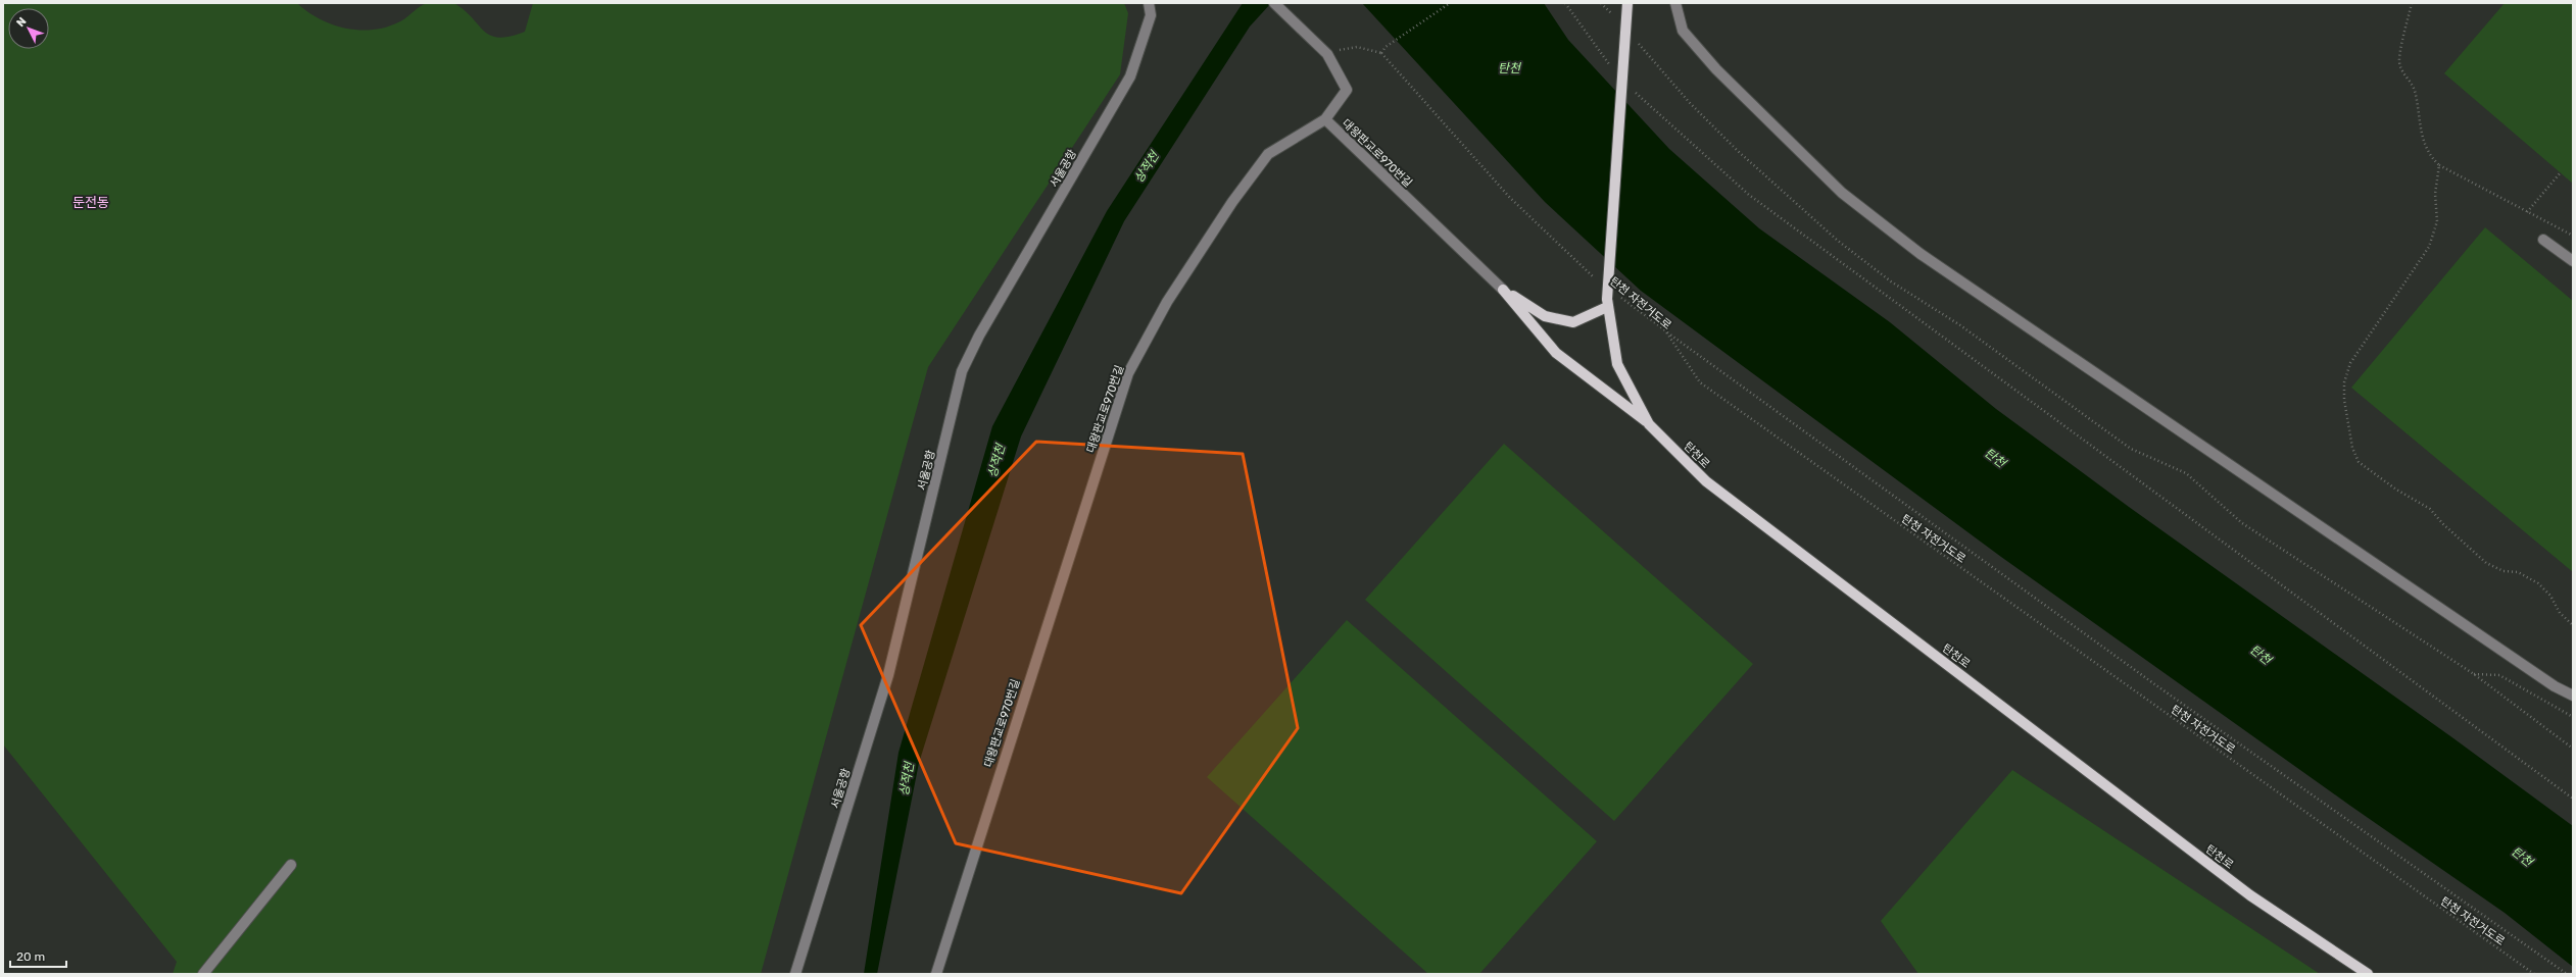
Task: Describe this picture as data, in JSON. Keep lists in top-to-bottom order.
{
  "streets": {
    "main road": ["탄천로"],
    "street": ["대왕판교로970번길", "서울공항"],
    "path": ["탄천 자전거도로"]
  },
  "districts": ["둔전동"],
  "water": ["탄천", "상적천"],
  "scale_bar": "20 m",
  "north": "top left"
}
